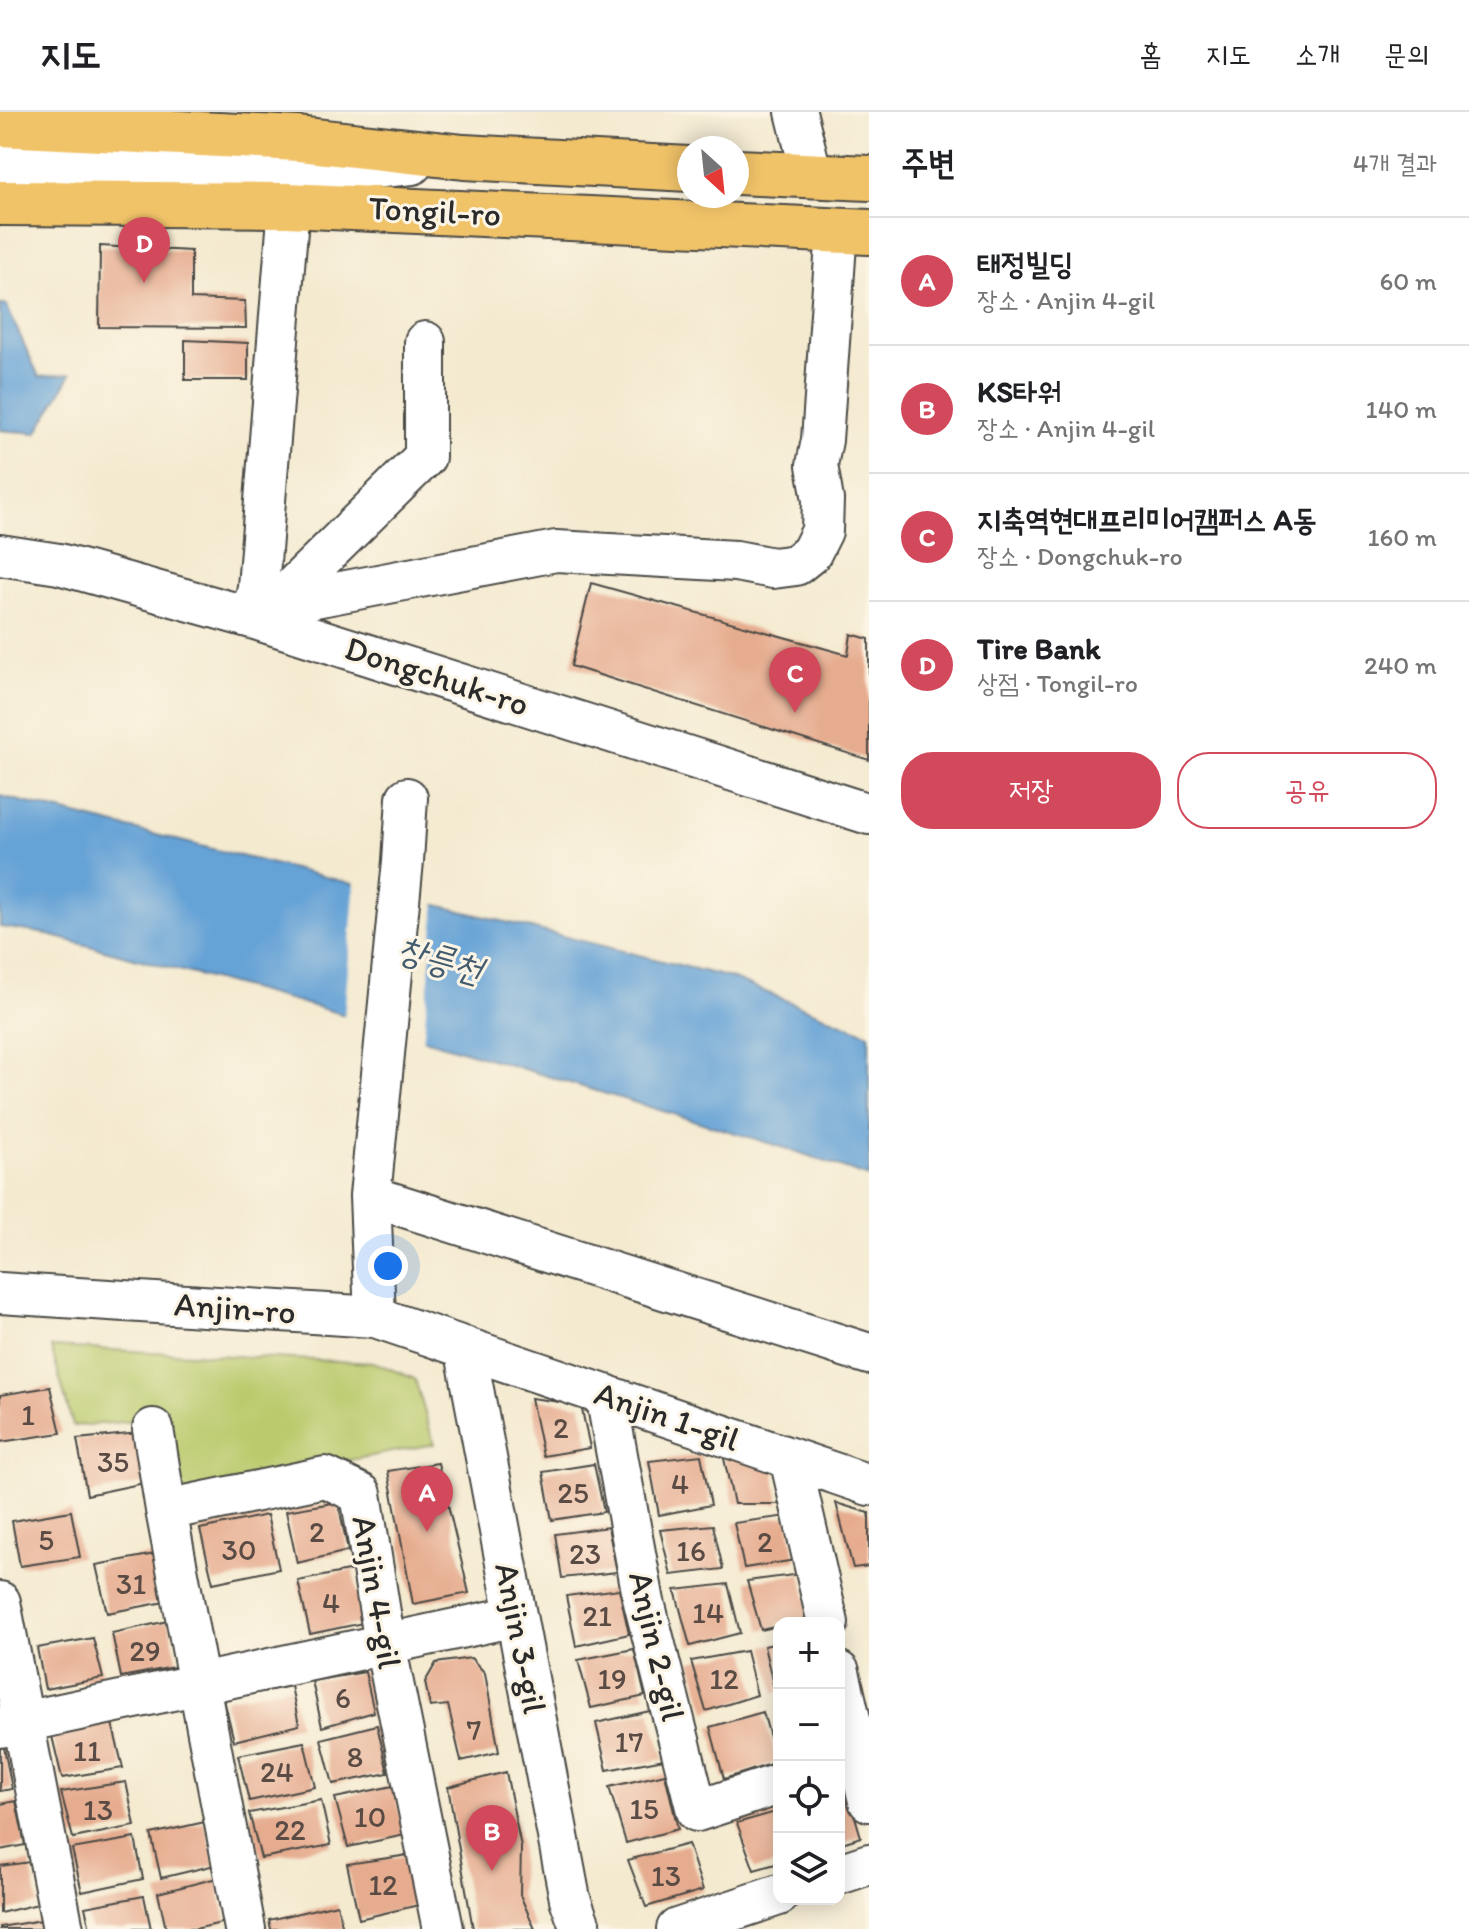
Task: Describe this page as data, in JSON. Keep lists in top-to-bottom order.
{
  "streets": {
    "main road": ["Tongil-ro"],
    "street": [
      "Dongchuk-ro",
      "Anjin-ro",
      "Anjin 1-gil",
      "Anjin 4-gil",
      "Anjin 3-gil",
      "Anjin 2-gil"
    ]
  },
  "crossings": [
    ["Anjin-ro", "Anjin 1-gil"],
    ["Anjin-ro", "Anjin 3-gil"],
    ["Anjin 1-gil", "Anjin 3-gil"],
    ["Anjin 1-gil", "Anjin 2-gil"]
  ],
  "water": ["창릉천"],
  "house_numbers": [
    "1",
    "2",
    "35",
    "4",
    "25",
    "2",
    "5",
    "2",
    "30",
    "16",
    "23",
    "31",
    "4",
    "14",
    "21",
    "29",
    "19",
    "12",
    "6",
    "7",
    "17",
    "11",
    "8",
    "24",
    "15",
    "13",
    "10",
    "22",
    "13",
    "12"
  ],
  "north": "bottom right",
  "page": {
    "header": "지도",
    "nav": [
      "홈",
      "지도",
      "소개",
      "문의"
    ],
    "heading": ["주변", "4개 결과"],
    "list": [
      {
        "mark": "A",
        "name": "태정빌딩",
        "note": "장소 · Anjin 4-gil",
        "value": "60 m"
      },
      {
        "mark": "B",
        "name": "KS타워",
        "note": "장소 · Anjin 4-gil",
        "value": "140 m"
      },
      {
        "mark": "C",
        "name": "지축역현대프리미어캠퍼스 A동",
        "note": "장소 · Dongchuk-ro",
        "value": "160 m"
      },
      {
        "mark": "D",
        "name": "Tire Bank",
        "note": "상점 · Tongil-ro",
        "value": "240 m"
      }
    ],
    "pins": [
      "D",
      "C",
      "A",
      "B"
    ],
    "buttons": ["저장", "공유"],
    "map_buttons": ["+", "−"]
  }
}
